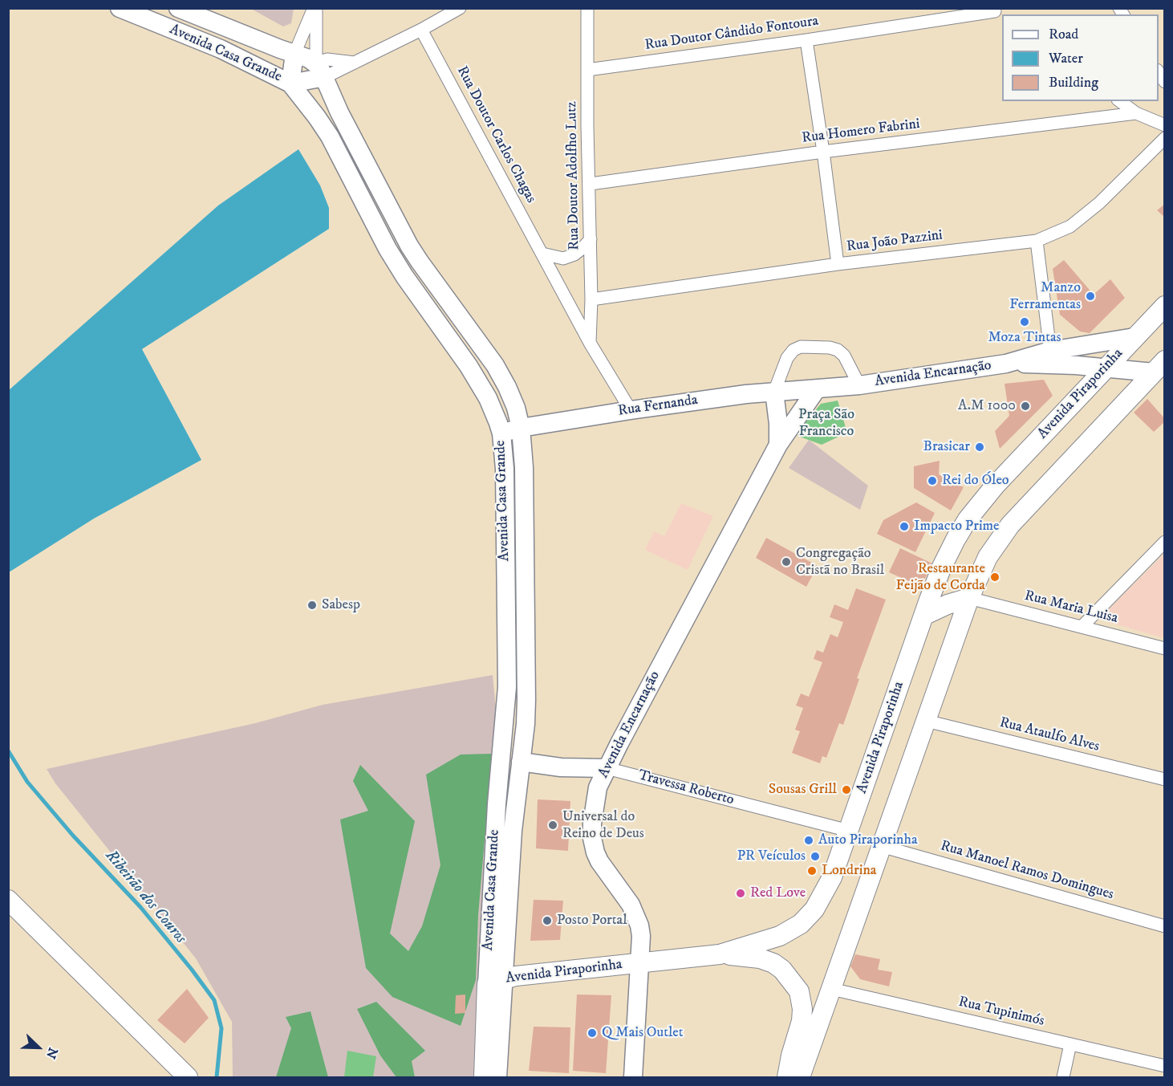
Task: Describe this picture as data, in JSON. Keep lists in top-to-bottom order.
{
  "streets": {
    "main road": [
      "Avenida Casa Grande",
      "Avenida Encarnação",
      "Avenida Piraporinha",
      "Rua Fernanda",
      "Travessa Roberto"
    ],
    "street": [
      "Rua Doutor Cândido Fontoura",
      "Rua Homero Fabrini",
      "Rua Doutor Carlos Chagas",
      "Rua Doutor Adolfho Lutz",
      "Rua João Pazzini",
      "Rua Maria Luisa",
      "Rua Ataulfo Alves",
      "Rua Manoel Ramos Domingues",
      "Rua Tupinimós"
    ]
  },
  "crossings": [
    ["Rua Doutor Cândido Fontoura", "Rua Doutor Adolfho Lutz"],
    ["Avenida Casa Grande", "Avenida Piraporinha"],
    ["Avenida Casa Grande", "Rua Fernanda"],
    ["Avenida Casa Grande", "Travessa Roberto"],
    ["Rua Homero Fabrini", "Rua Doutor Adolfho Lutz"],
    ["Rua Doutor Carlos Chagas", "Rua Doutor Adolfho Lutz"],
    ["Rua Doutor Carlos Chagas", "Rua Fernanda"],
    ["Rua Doutor Adolfho Lutz", "Rua João Pazzini"],
    ["Avenida Encarnação", "Avenida Piraporinha"],
    ["Avenida Encarnação", "Rua Fernanda"],
    ["Avenida Encarnação", "Travessa Roberto"],
    ["Avenida Piraporinha", "Travessa Roberto"]
  ],
  "water": ["Ribeirão dos Couros"],
  "parks": ["Praça São Francisco"],
  "places": [
    "Manzo Ferramentas",
    "Moza Tintas",
    "A.M 1000",
    "Brasicar",
    "Rei do Óleo",
    "Impacto Prime",
    "Congregação Cristã no Brasil",
    "Restaurante Feijão de Corda",
    "Sabesp",
    "Sousas Grill",
    "Universal do Reino de Deus",
    "Auto Piraporinha",
    "PR Veículos",
    "Londrina",
    "Red Love",
    "Posto Portal",
    "Q Mais Outlet"
  ],
  "legend": ["Road", "Water", "Building"],
  "north": "bottom right"
}
